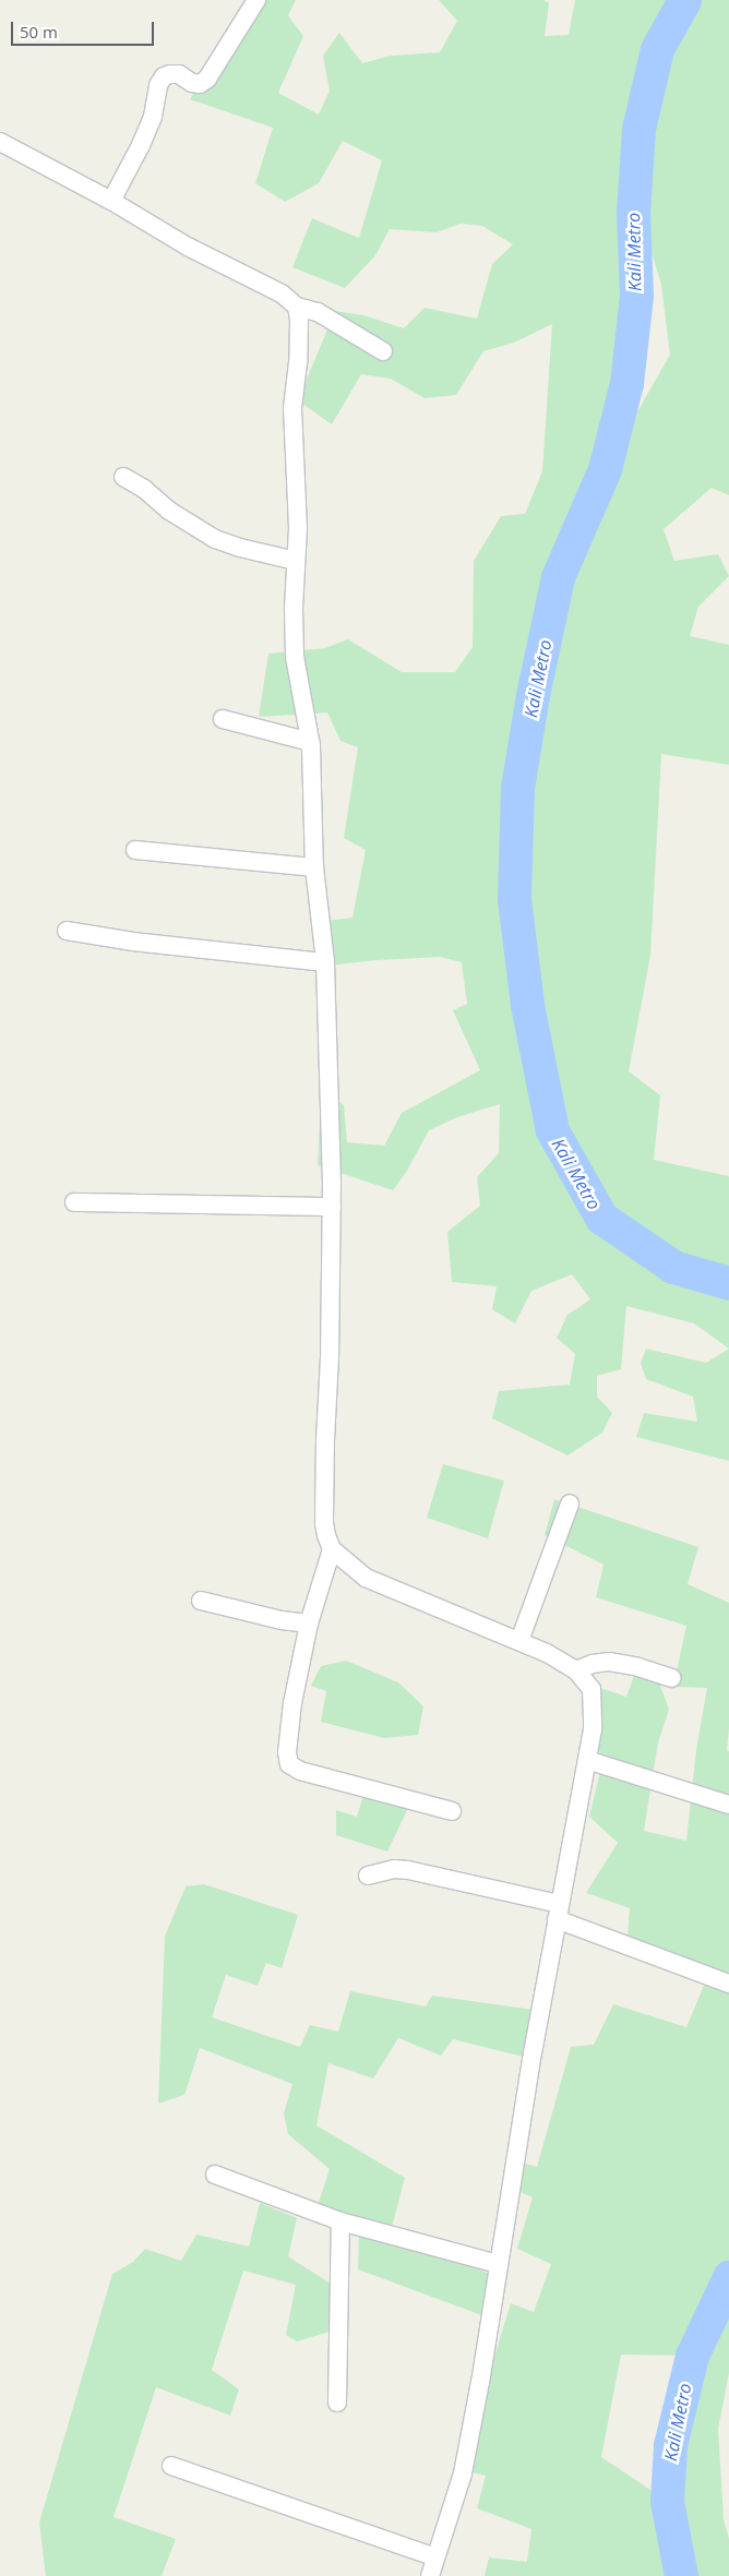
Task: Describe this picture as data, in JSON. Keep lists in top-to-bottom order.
{
  "water": ["Kali Metro"],
  "scale_bar": "50 m"
}
